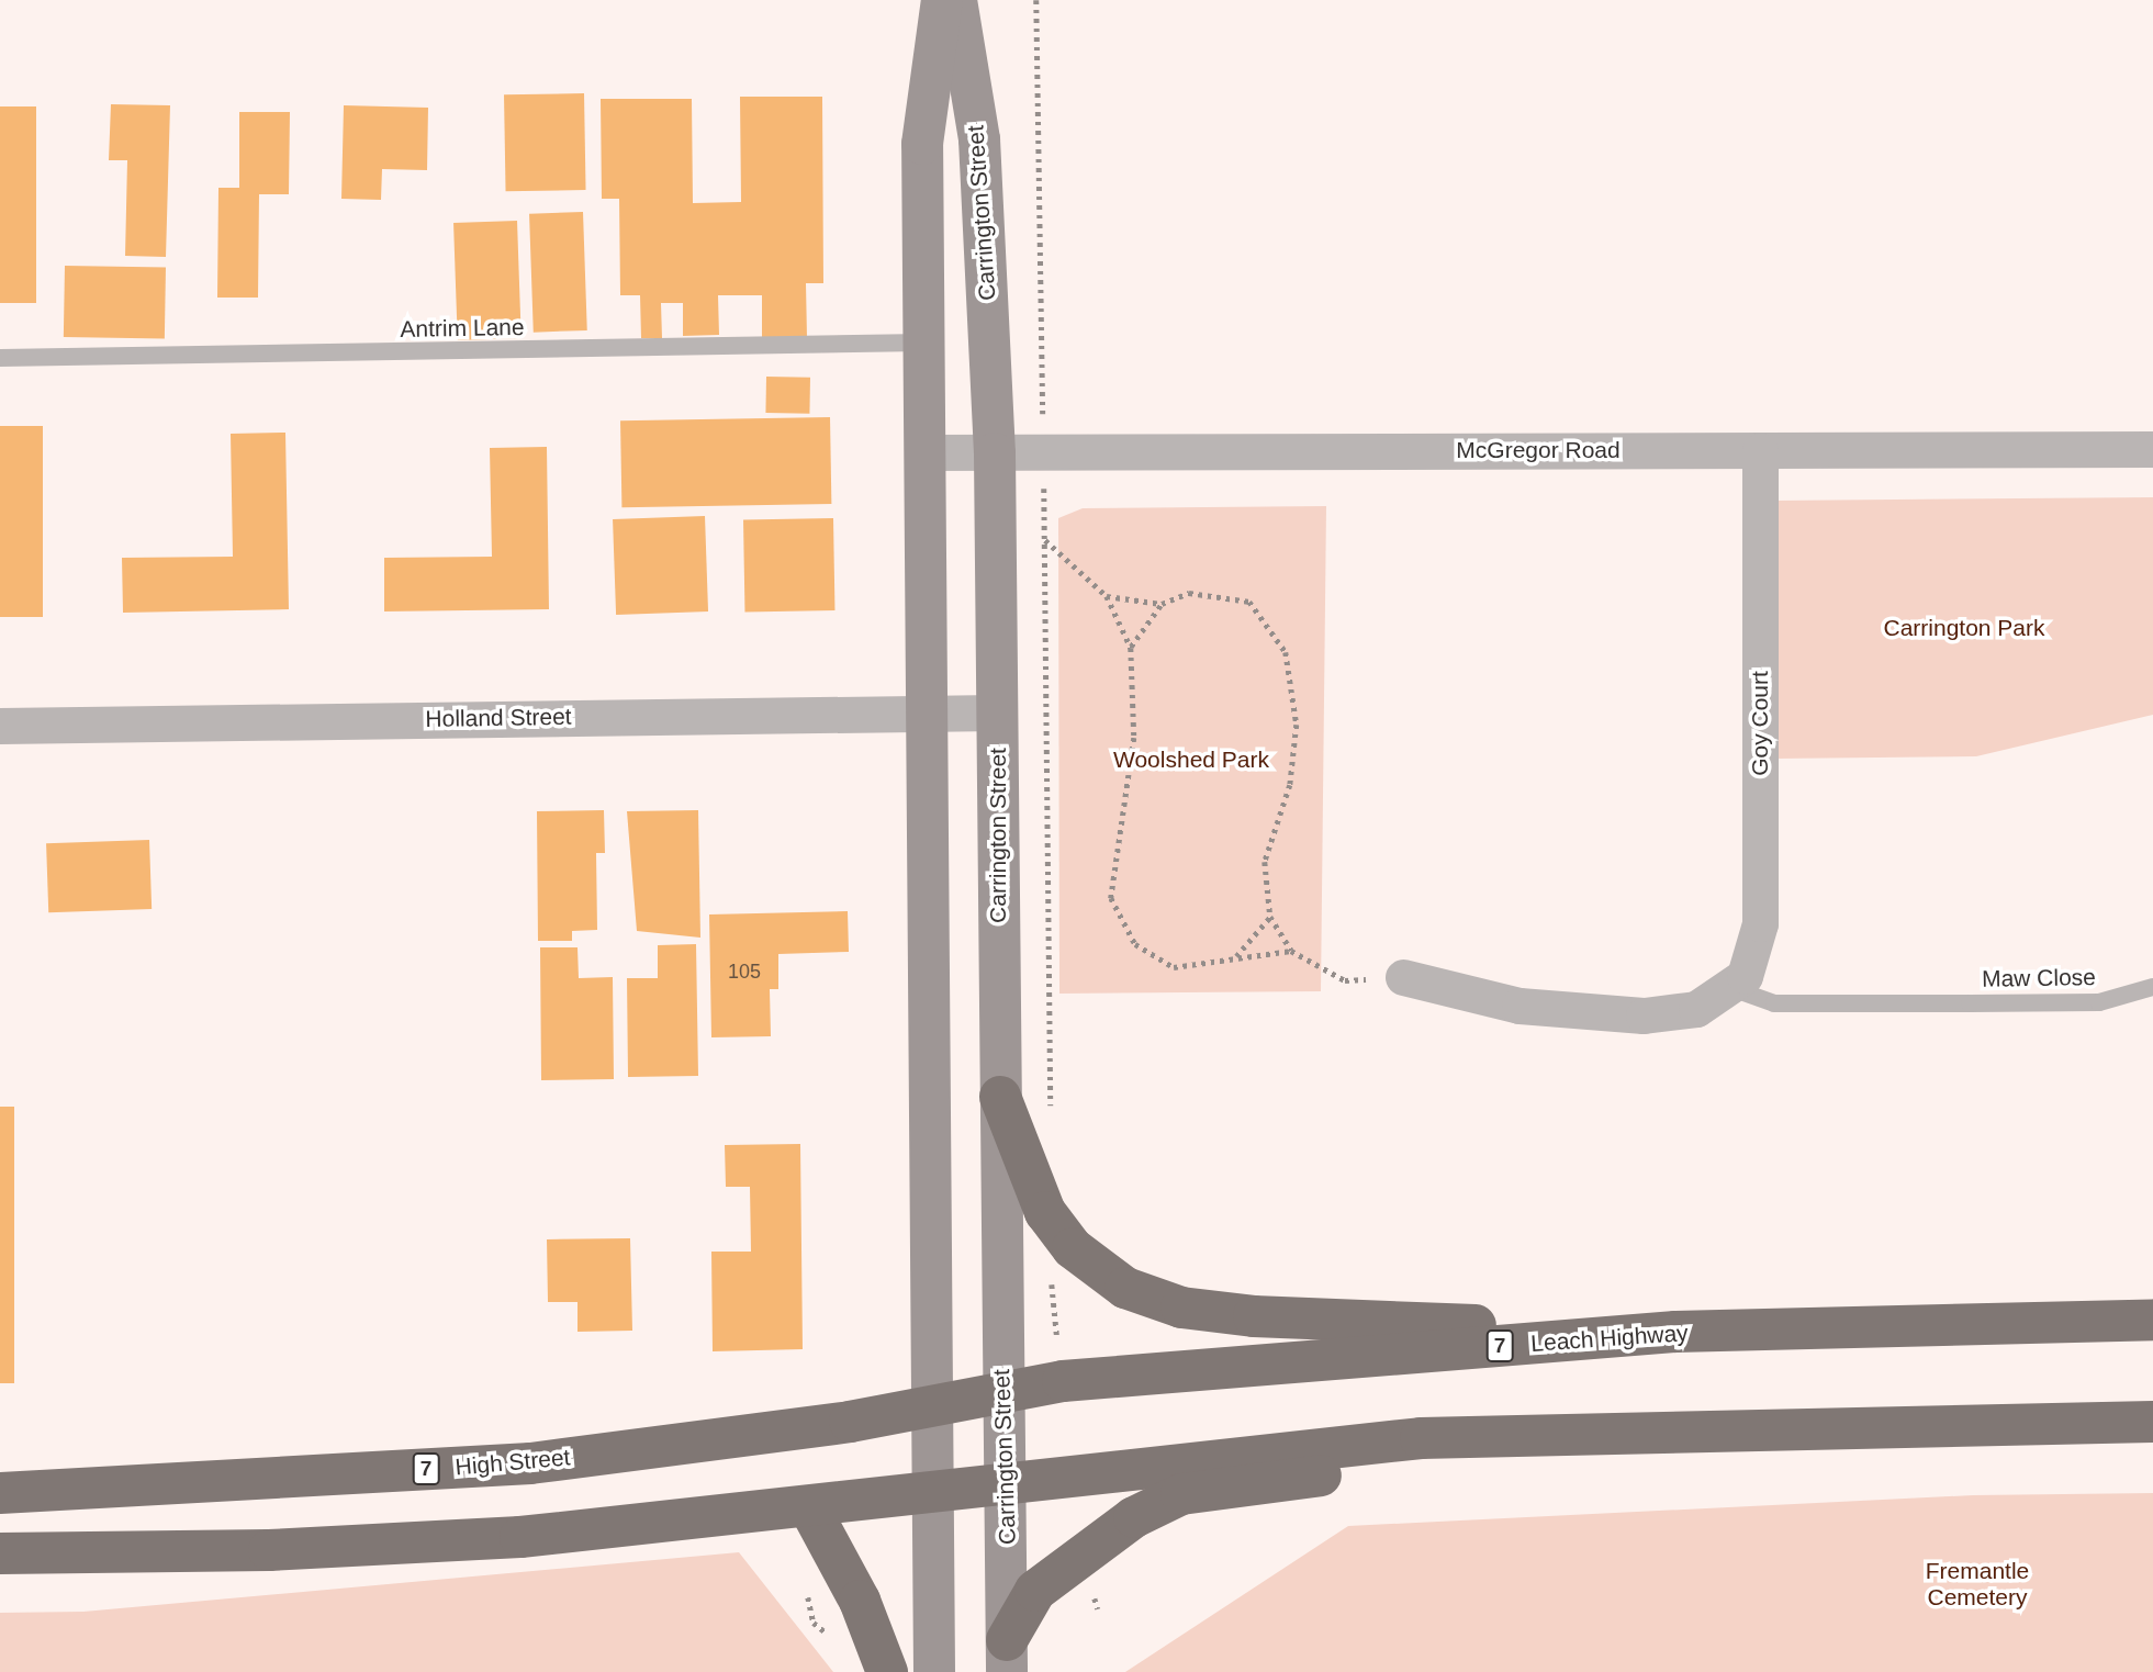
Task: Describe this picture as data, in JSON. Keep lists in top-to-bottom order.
{
  "streets": {
    "highway": ["Leach Highway", "7", "High Street"],
    "main road": ["Carrington Street"],
    "street": ["McGregor Road", "Holland Street", "Goy Court"],
    "lane": ["Antrim Lane", "Maw Close"]
  },
  "crossings": [
    ["Carrington Street", "McGregor Road"],
    ["Carrington Street", "Holland Street"],
    ["Carrington Street", "Leach Highway"],
    ["McGregor Road", "Goy Court"],
    ["Goy Court", "Maw Close"],
    ["Leach Highway", "High Street"]
  ],
  "parks": ["Carrington Park", "Woolshed Park", "Fremantle Cemetery"],
  "house_numbers": ["105"]
}
